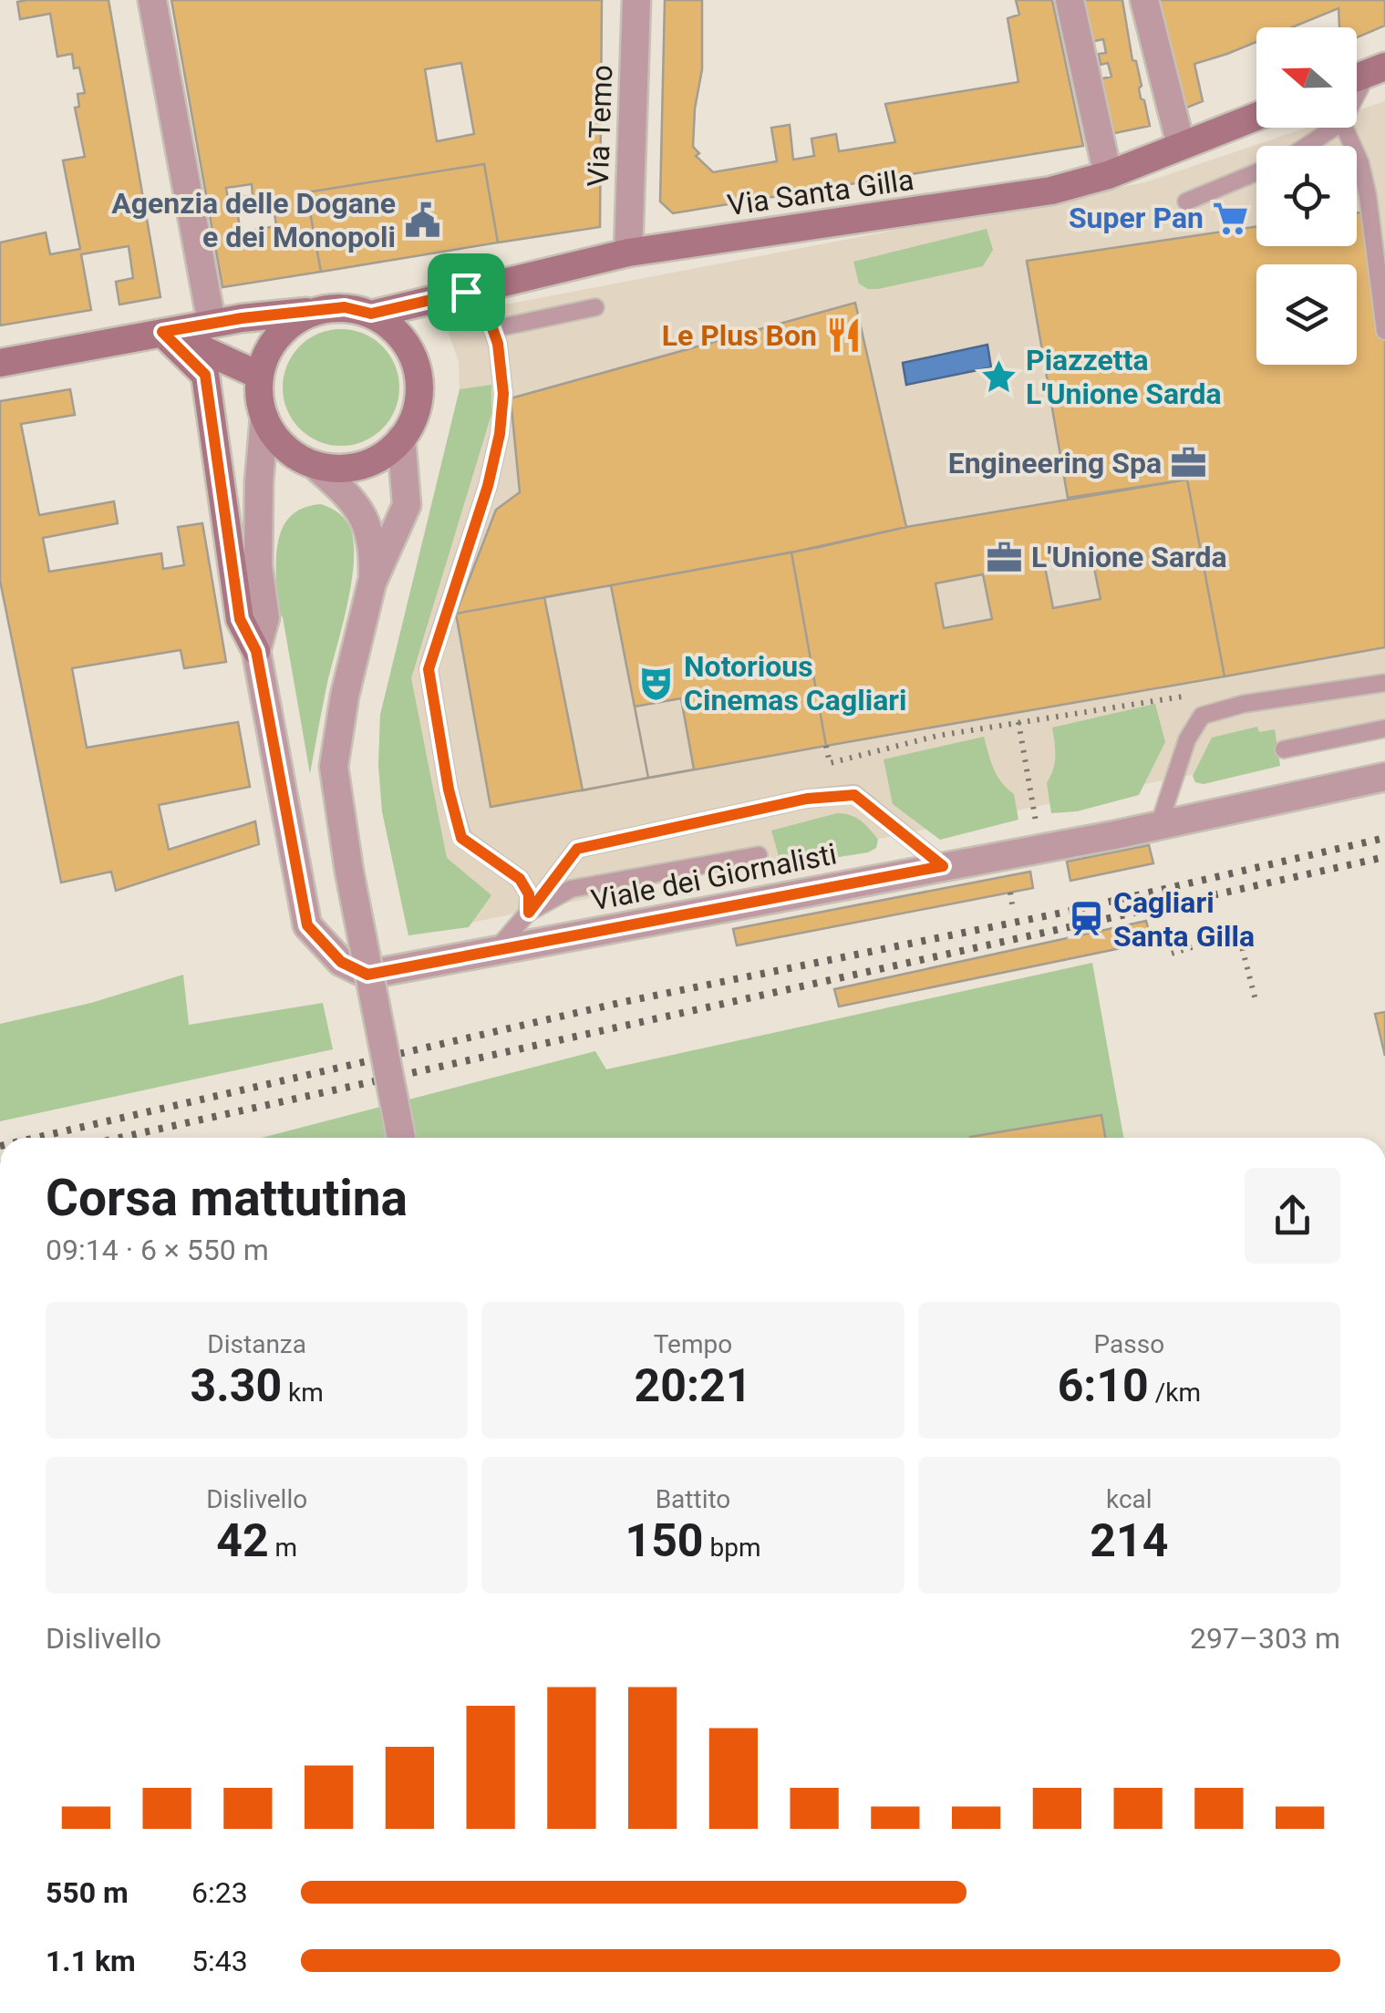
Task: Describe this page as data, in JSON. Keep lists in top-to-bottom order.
{
  "streets": {
    "street": ["Via Temo", "Via Santa Gilla", "Viale dei Giornalisti"]
  },
  "crossings": [
    ["Via Temo", "Via Santa Gilla"],
    ["Via Santa Gilla", "Viale dei Giornalisti"]
  ],
  "places": {
    "supermarket": ["Super Pan"],
    "public building": ["Agenzia delle Dogane e dei Monopoli"],
    "restaurant": ["Le Plus Bon"],
    "place": ["Piazzetta L'Unione Sarda"],
    "office": ["Engineering Spa", "L'Unione Sarda"],
    "theatre": ["Notorious Cinemas Cagliari"],
    "station": ["Cagliari Santa Gilla"]
  },
  "north": "left",
  "page": {
    "heading": ["Corsa mattutina", "09:14 · 6 × 550 m"],
    "stats": [
      ["Distanza", "3.30 km"],
      ["Tempo", "20:21"],
      ["Passo", "6:10 /km"],
      ["Dislivello", "42 m"],
      ["Battito", "150 bpm"],
      ["kcal", "214"]
    ],
    "chart": ["Dislivello", "297–303 m"],
    "list": [
      {
        "name": "550 m",
        "note": "6:23"
      },
      {
        "name": "1.1 km",
        "note": "5:43"
      }
    ]
  }
}
